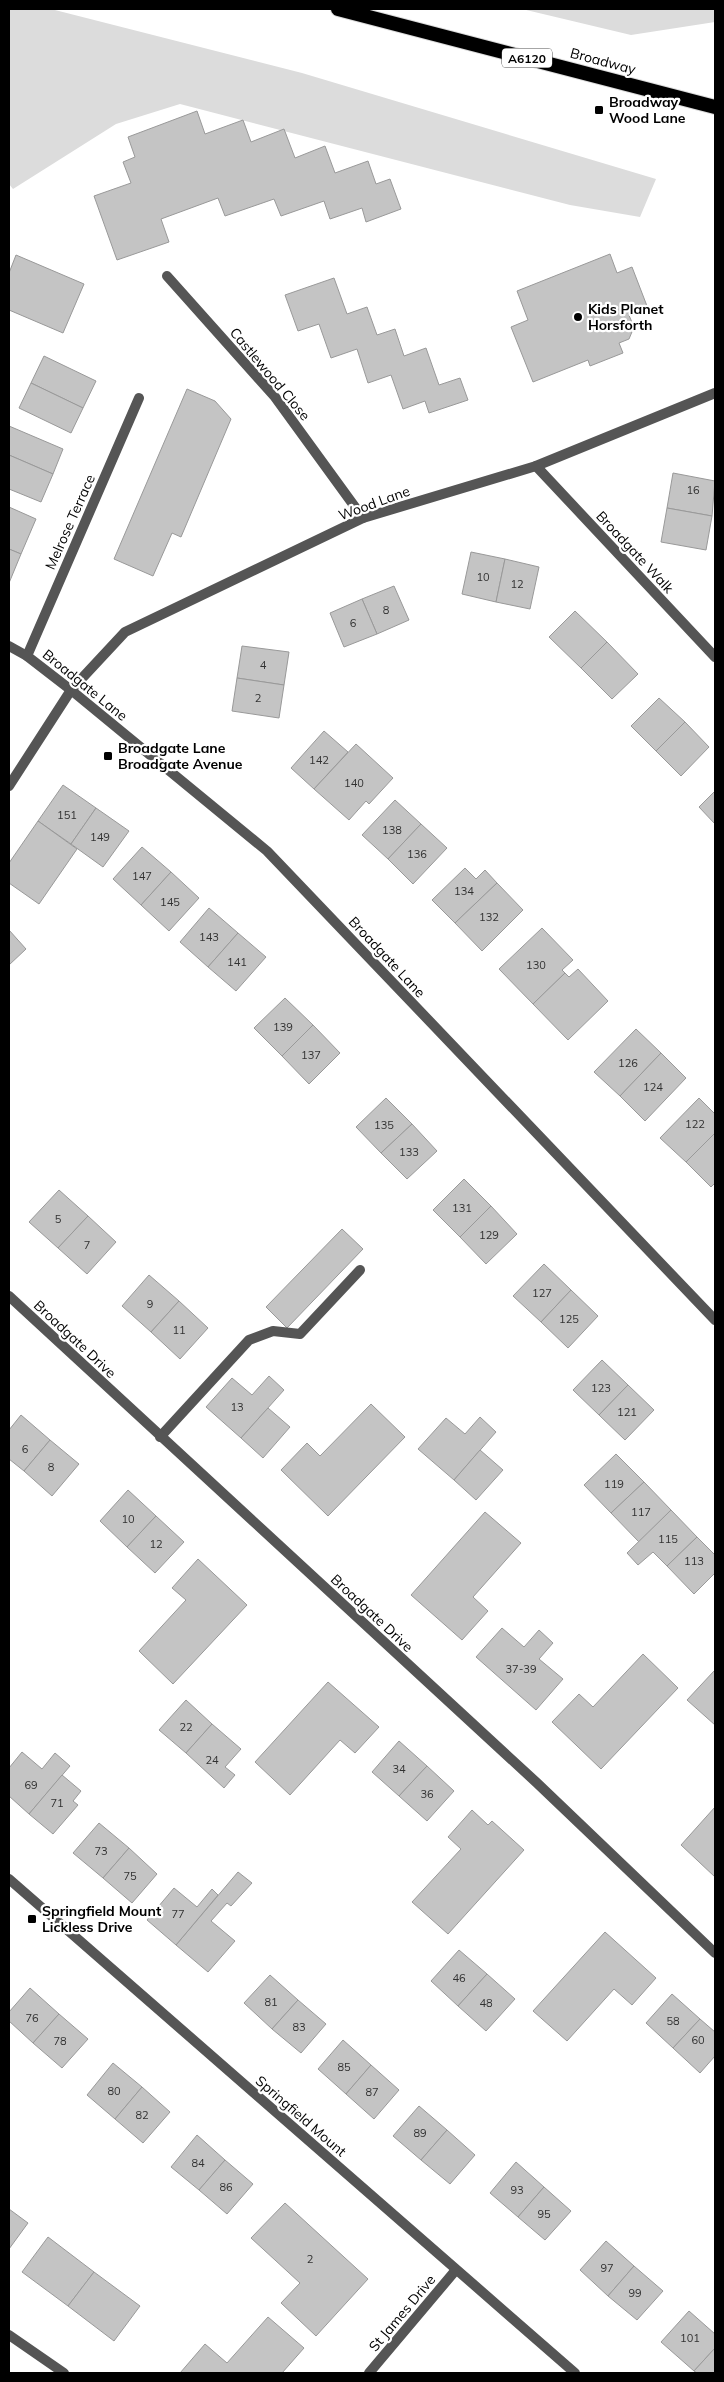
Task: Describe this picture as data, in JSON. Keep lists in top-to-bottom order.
{
  "streets": {
    "highway": ["A6120", "Broadway"],
    "street": [
      "Castlewood Close",
      "Wood Lane",
      "Melrose Terrace",
      "Broadgate Walk",
      "Broadgate Lane",
      "Broadgate Drive",
      "Springfield Mount",
      "St James Drive"
    ]
  },
  "crossings": [
    ["Castlewood Close", "Wood Lane"],
    ["Wood Lane", "Broadgate Walk"],
    ["Wood Lane", "Broadgate Lane"],
    ["Melrose Terrace", "Broadgate Lane"],
    ["Springfield Mount", "St James Drive"]
  ],
  "places": {
    "transit": ["Broadway Wood Lane", "Broadgate Lane Broadgate Avenue", "Springfield Mount Lickless Drive"],
    "other": ["Kids Planet Horsforth"]
  },
  "house_numbers": [
    "16",
    "10",
    "12",
    "8",
    "6",
    "4",
    "2",
    "142",
    "140",
    "151",
    "138",
    "149",
    "136",
    "147",
    "134",
    "145",
    "132",
    "143",
    "141",
    "130",
    "139",
    "137",
    "126",
    "124",
    "122",
    "135",
    "133",
    "131",
    "5",
    "129",
    "7",
    "127",
    "9",
    "125",
    "11",
    "123",
    "13",
    "121",
    "6",
    "8",
    "119",
    "117",
    "10",
    "115",
    "12",
    "113",
    "37-39",
    "22",
    "24",
    "34",
    "69",
    "36",
    "71",
    "73",
    "75",
    "77",
    "46",
    "81",
    "48",
    "76",
    "58",
    "83",
    "60",
    "78",
    "85",
    "80",
    "87",
    "82",
    "89",
    "84",
    "86",
    "93",
    "95",
    "2",
    "97",
    "99",
    "101"
  ]
}
